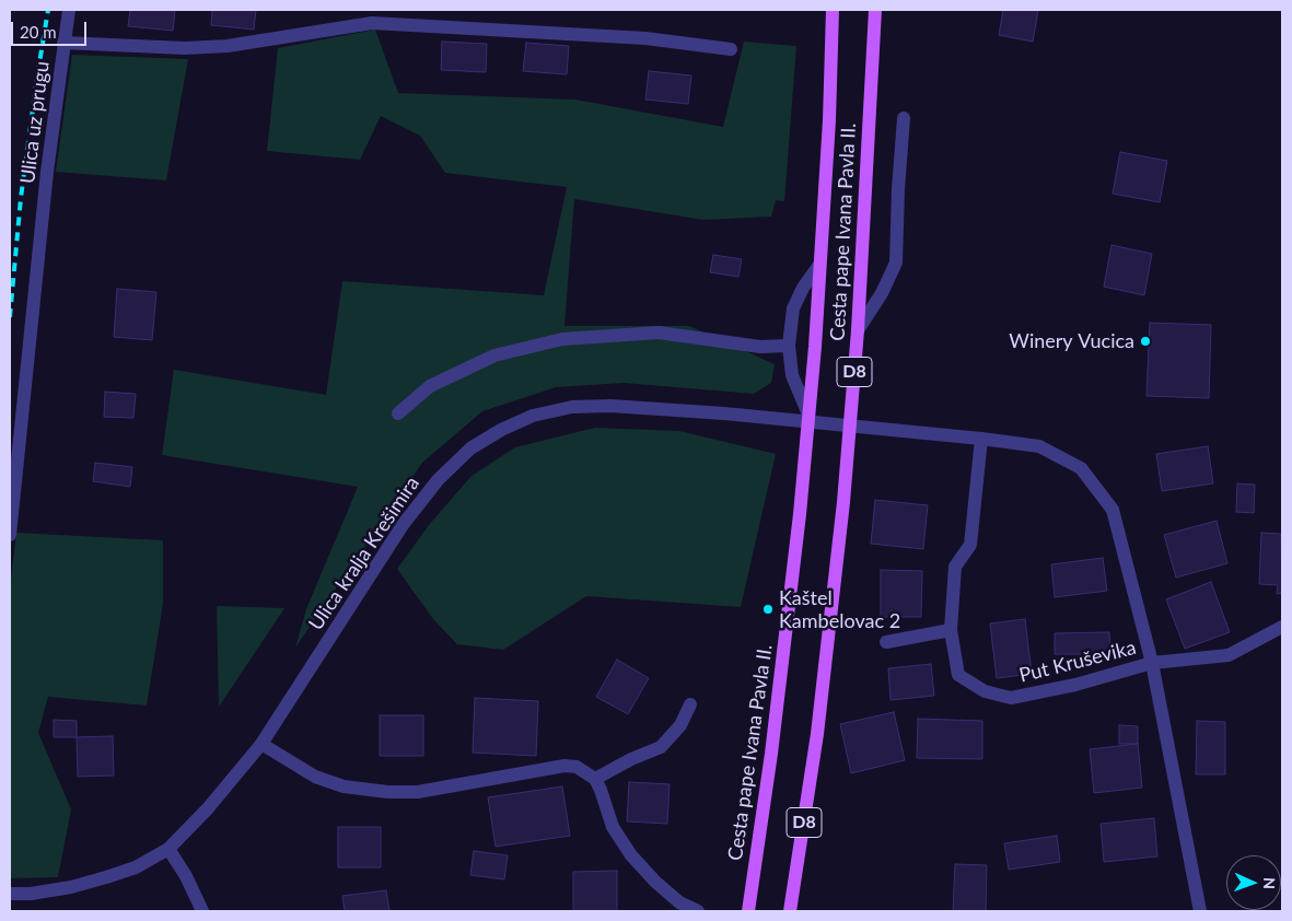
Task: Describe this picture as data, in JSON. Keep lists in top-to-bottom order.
{
  "streets": {
    "main road": ["Cesta pape Ivana Pavla II.", "D8"],
    "street": ["Ulica uz prugu", "Ulica kralja Krešimira", "Put Kruševika"]
  },
  "crossings": [
    ["Ulica kralja Krešimira", "Put Kruševika"]
  ],
  "places": ["Winery Vucica", "Kaštel Kambelovac 2"],
  "scale_bar": "20 m",
  "north": "right"
}
